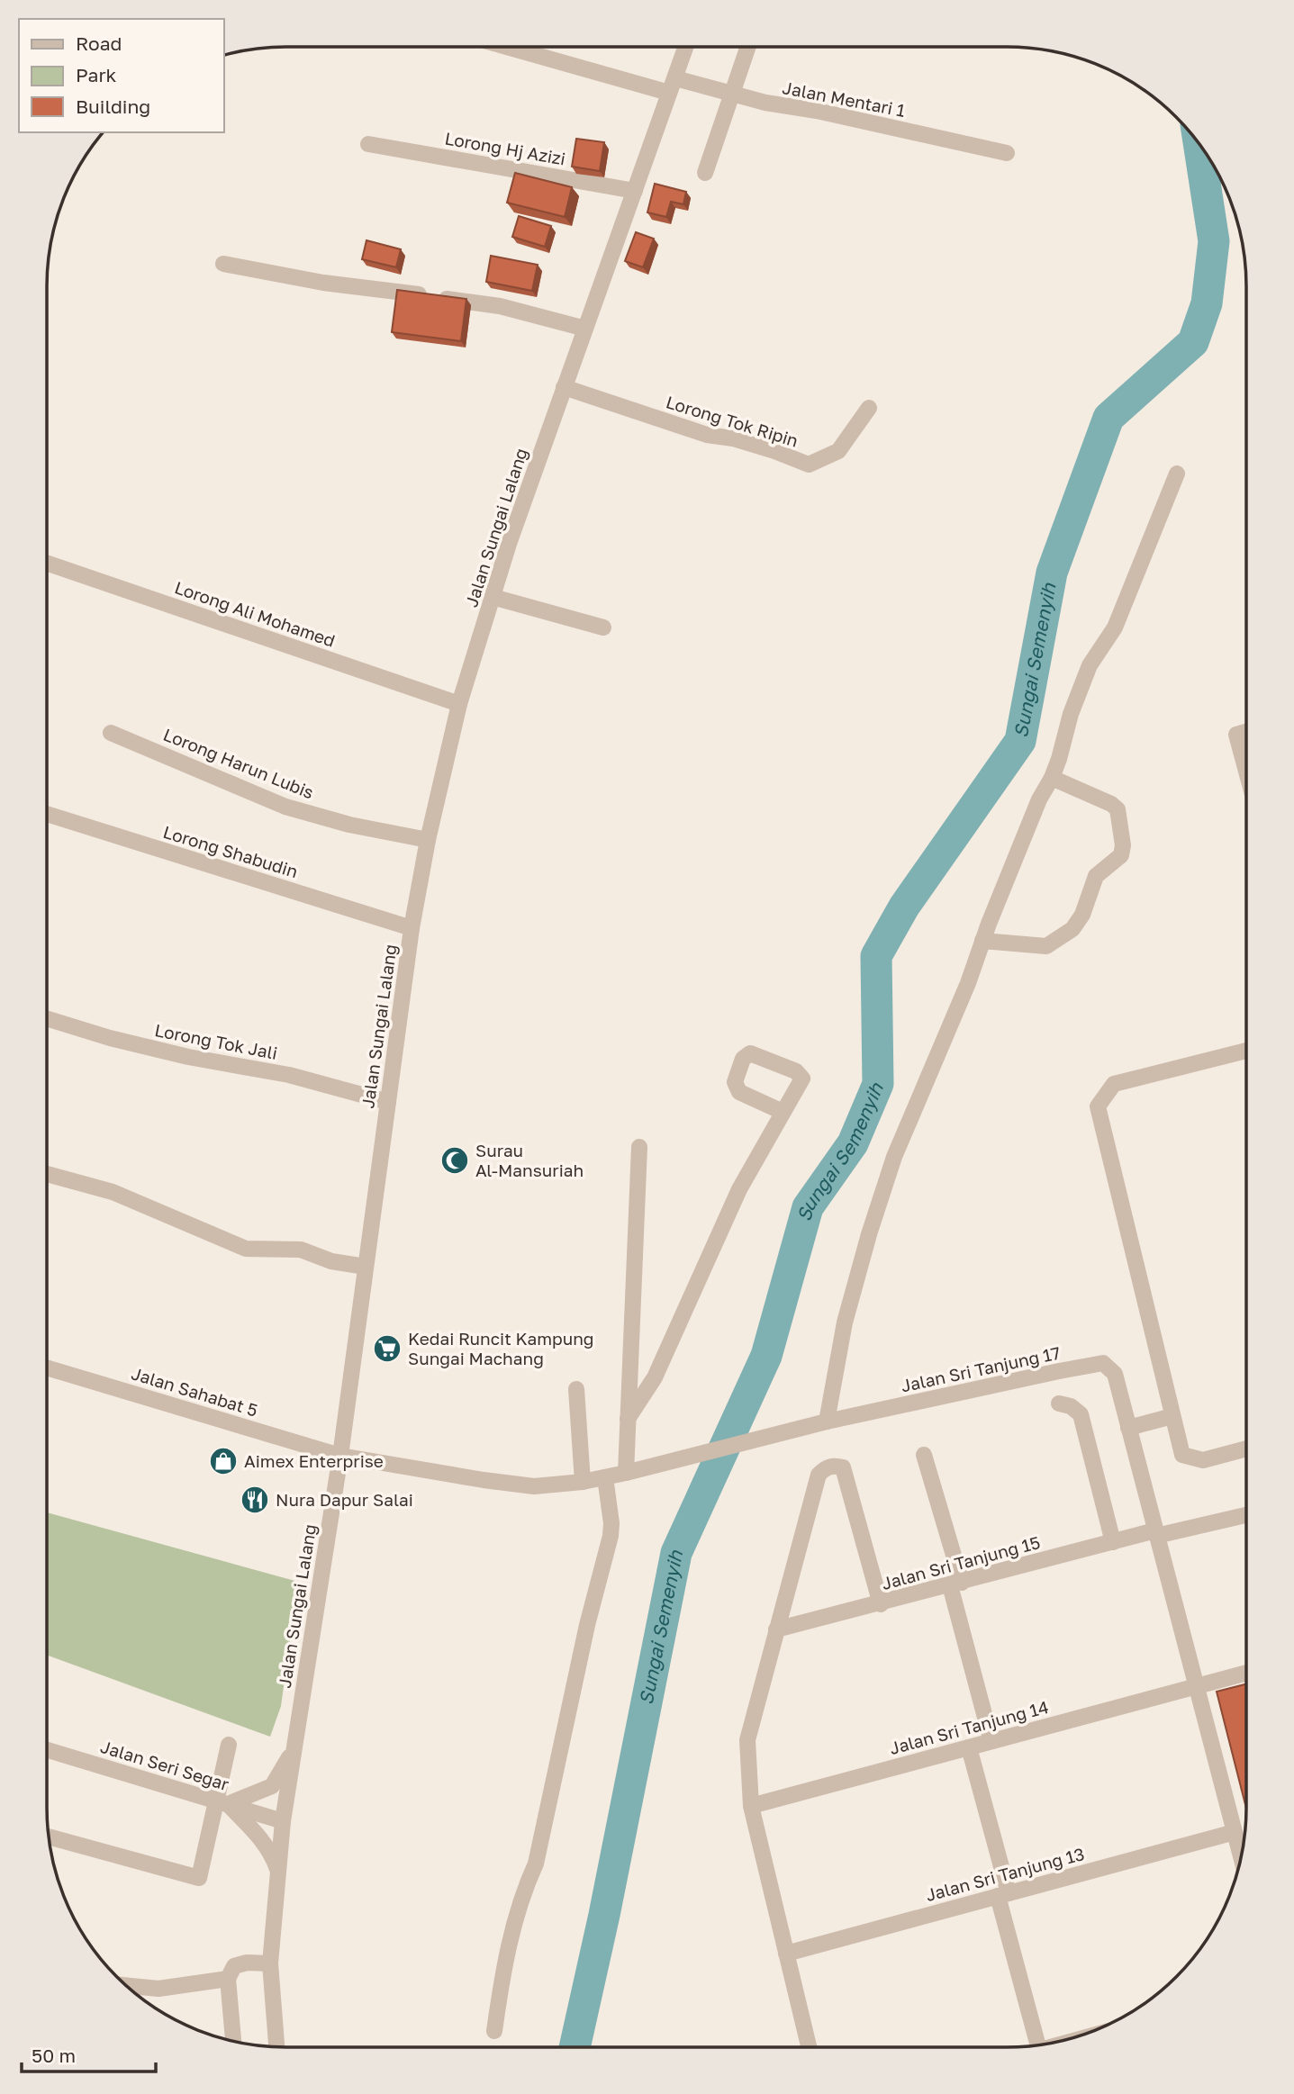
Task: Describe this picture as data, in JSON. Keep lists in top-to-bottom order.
{
  "streets": {
    "street": [
      "Jalan Mentari 1",
      "Lorong Hj Azizi",
      "Lorong Tok Ripin",
      "Jalan Sungai Lalang",
      "Lorong Ali Mohamed",
      "Lorong Harun Lubis",
      "Lorong Shabudin",
      "Lorong Tok Jali",
      "Jalan Sri Tanjung 17",
      "Jalan Sahabat 5",
      "Jalan Sri Tanjung 15",
      "Jalan Sri Tanjung 14",
      "Jalan Seri Segar",
      "Jalan Sri Tanjung 13"
    ]
  },
  "crossings": [
    ["Jalan Mentari 1", "Jalan Sungai Lalang"],
    ["Lorong Hj Azizi", "Jalan Sungai Lalang"],
    ["Lorong Tok Ripin", "Jalan Sungai Lalang"],
    ["Jalan Sungai Lalang", "Lorong Ali Mohamed"],
    ["Jalan Sungai Lalang", "Lorong Harun Lubis"],
    ["Jalan Sungai Lalang", "Lorong Shabudin"],
    ["Jalan Sungai Lalang", "Lorong Tok Jali"],
    ["Jalan Sungai Lalang", "Jalan Sri Tanjung 17"],
    ["Jalan Sungai Lalang", "Jalan Sahabat 5"],
    ["Jalan Sungai Lalang", "Jalan Seri Segar"],
    ["Jalan Sri Tanjung 17", "Jalan Sahabat 5"],
    ["Jalan Sri Tanjung 17", "Jalan Sri Tanjung 15"],
    ["Jalan Sri Tanjung 17", "Jalan Sri Tanjung 14"],
    ["Jalan Sri Tanjung 17", "Jalan Sri Tanjung 13"]
  ],
  "water": ["Sungai Semenyih"],
  "places": {
    "mosque": ["Surau Al-Mansuriah"],
    "supermarket": ["Kedai Runcit Kampung Sungai Machang"],
    "shop": ["Aimex Enterprise"],
    "restaurant": ["Nura Dapur Salai"]
  },
  "legend": ["Road", "Park", "Building"],
  "scale_bar": "50 m"
}
